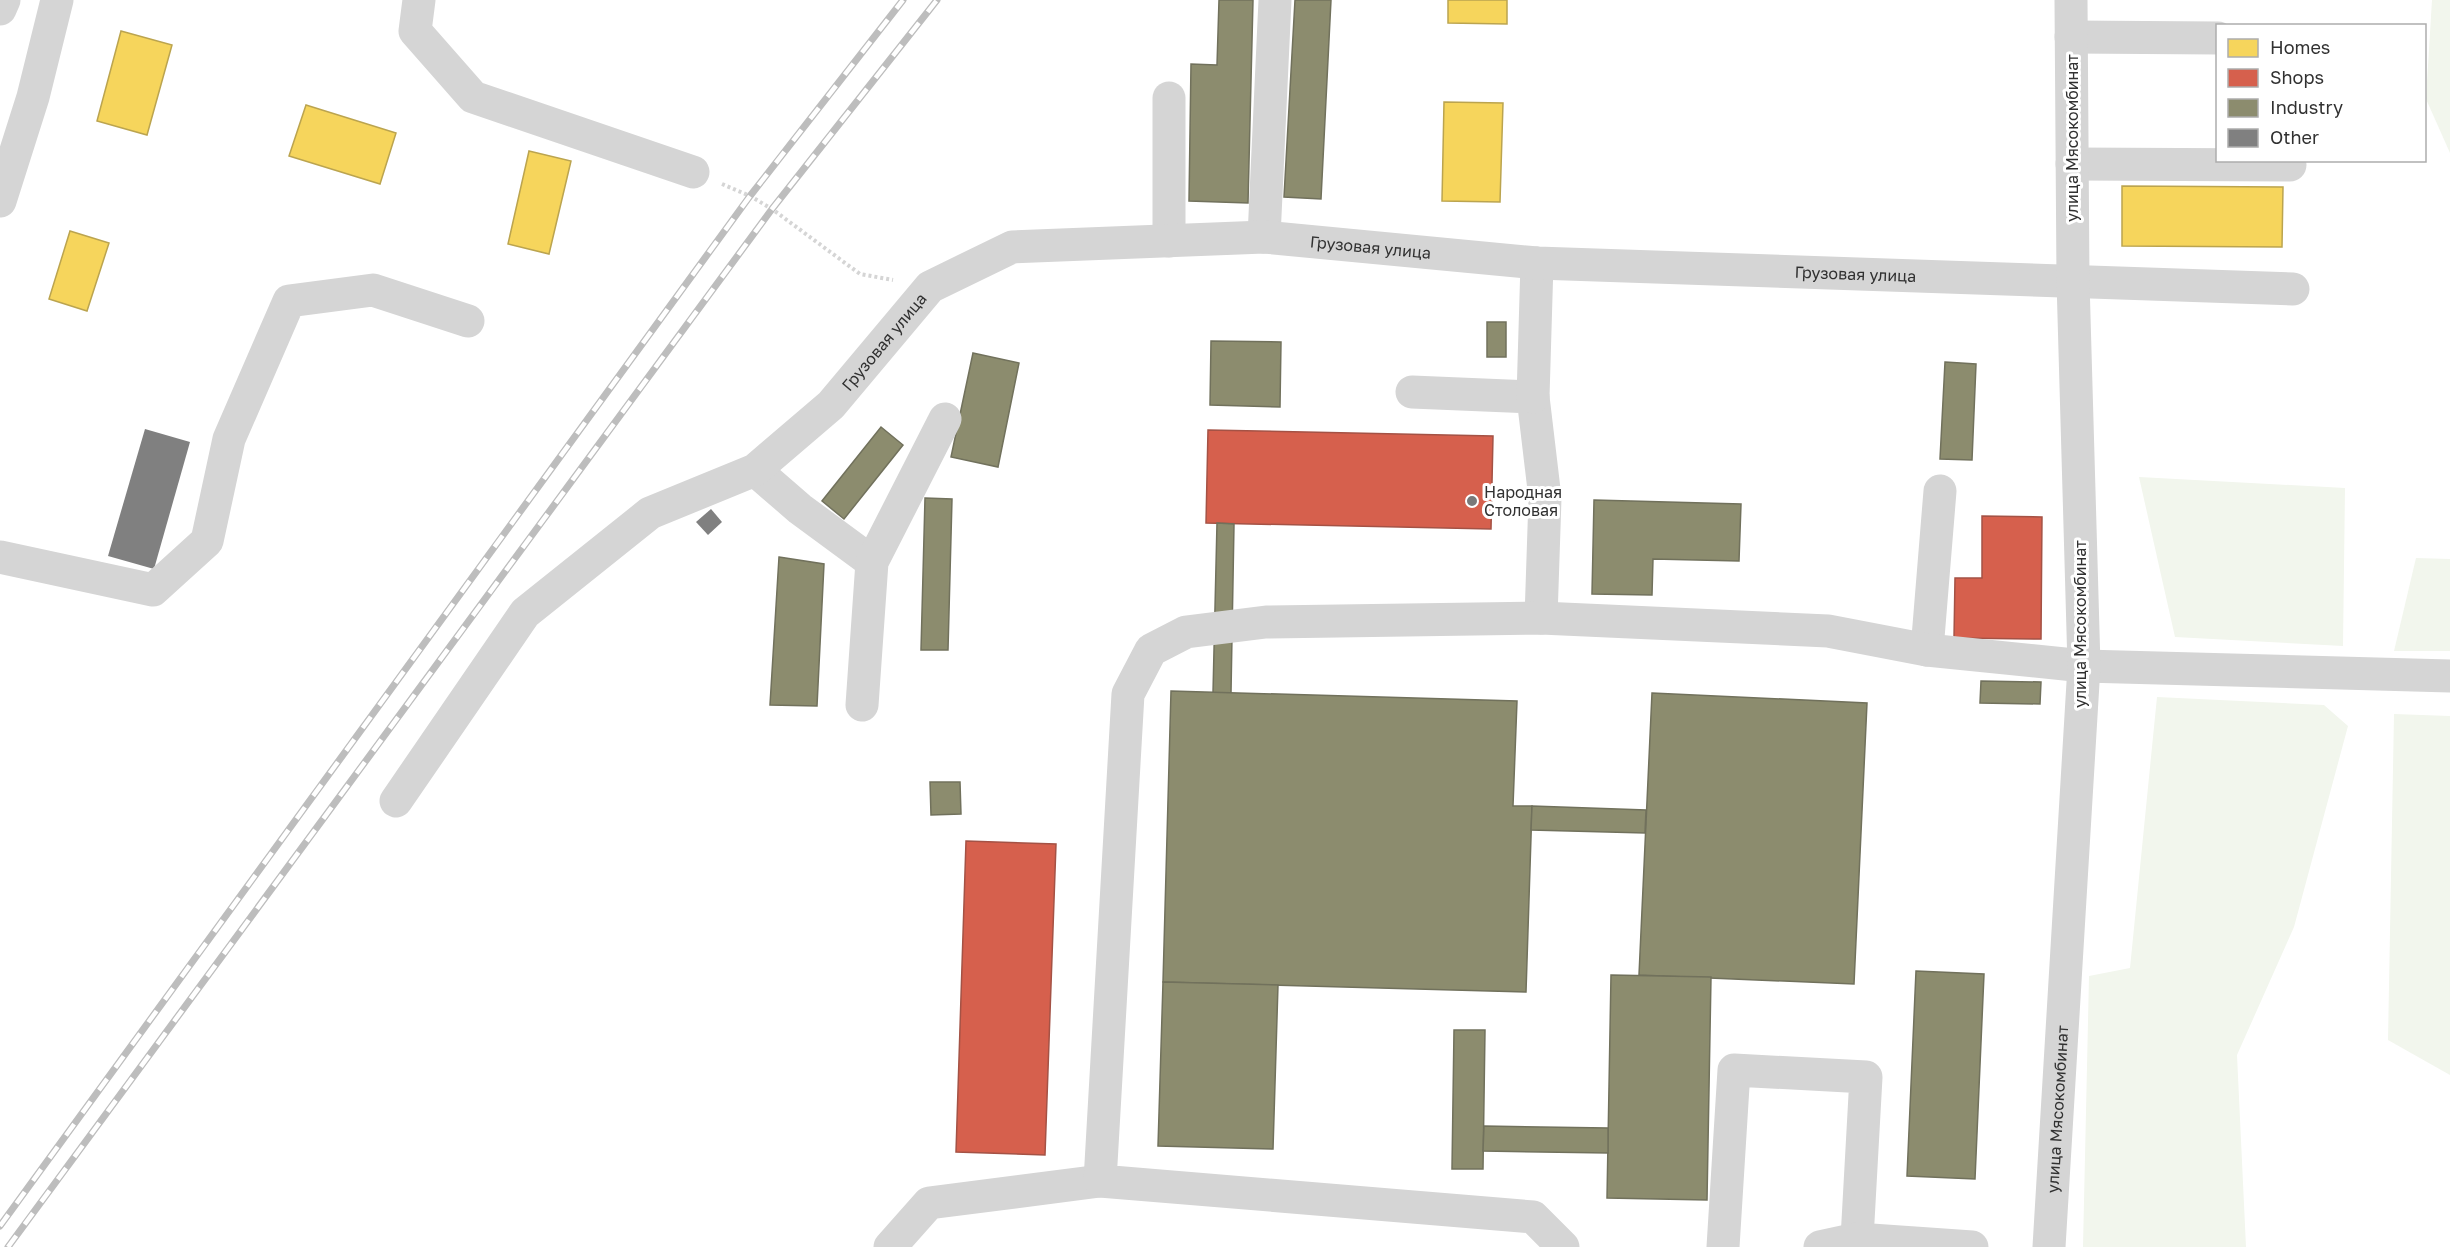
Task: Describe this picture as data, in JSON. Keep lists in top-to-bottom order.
{
  "streets": {
    "street": ["улица Мясокомбинат", "Грузовая улица"]
  },
  "crossings": [
    ["улица Мясокомбинат", "Грузовая улица"]
  ],
  "places": ["Народная Столовая"],
  "legend": [
    "Homes",
    "Shops",
    "Industry",
    "Other"
  ]
}
